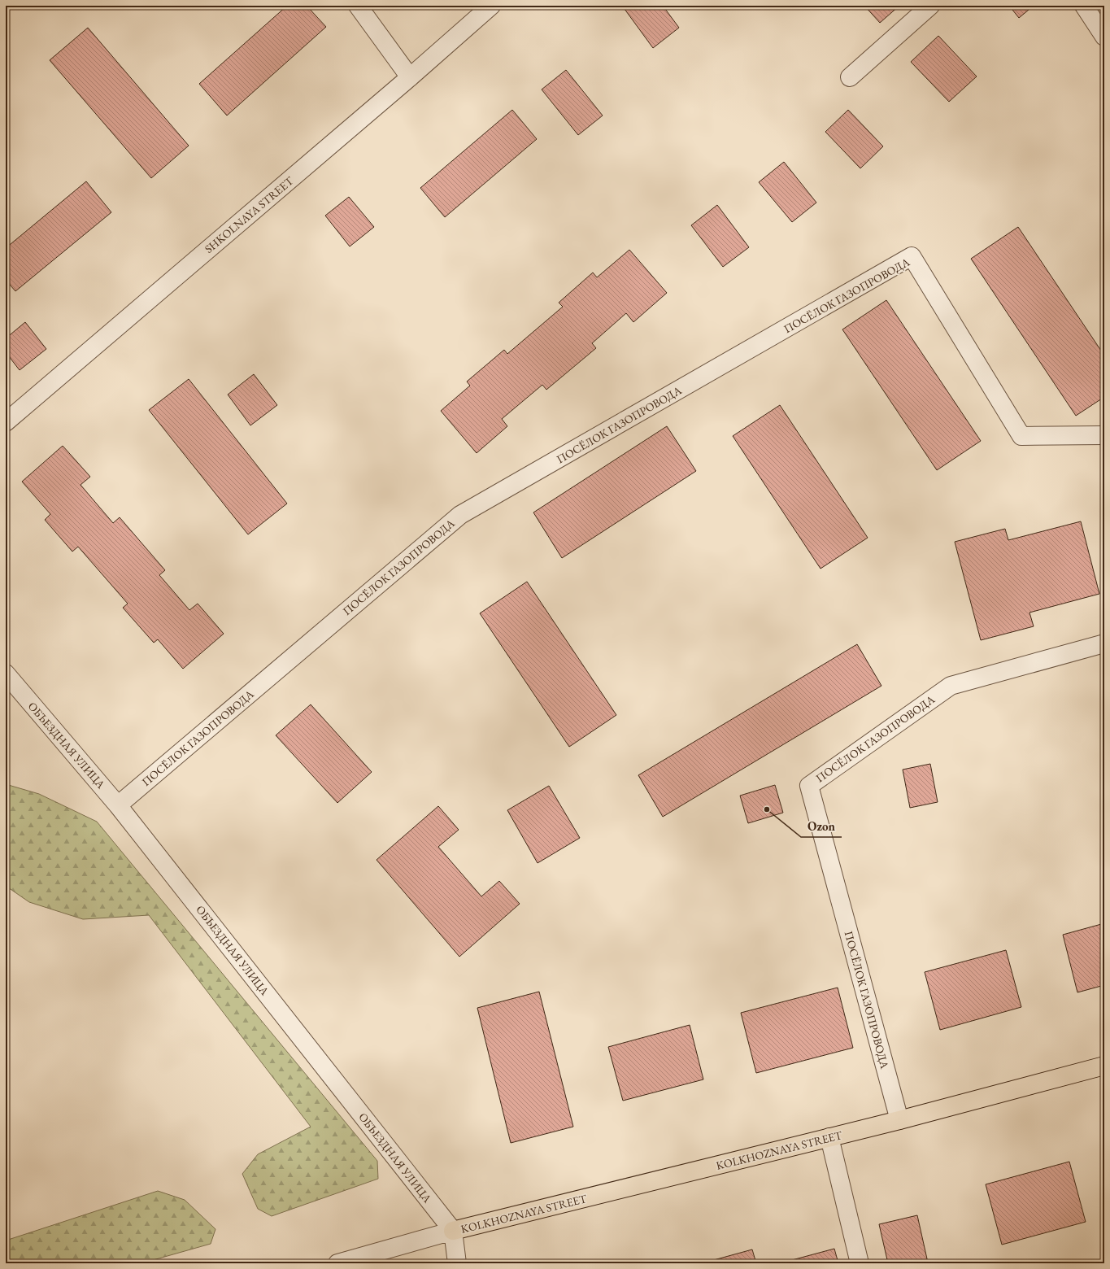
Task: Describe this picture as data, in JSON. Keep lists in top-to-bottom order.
{
  "streets": {
    "main road": ["KOLKHOZNAYA STREET"],
    "street": ["SHKOLNAYA STREET", "ПОСЁЛОК ГАЗОПРОВОДА", "ОБЪЕЗДНАЯ УЛИЦА"]
  },
  "crossings": [
    ["ПОСЁЛОК ГАЗОПРОВОДА", "ОБЪЕЗДНАЯ УЛИЦА"],
    ["ПОСЁЛОК ГАЗОПРОВОДА", "KOLKHOZNAYA STREET"],
    ["ОБЪЕЗДНАЯ УЛИЦА", "KOLKHOZNAYA STREET"]
  ],
  "places": ["Ozon"]
}
